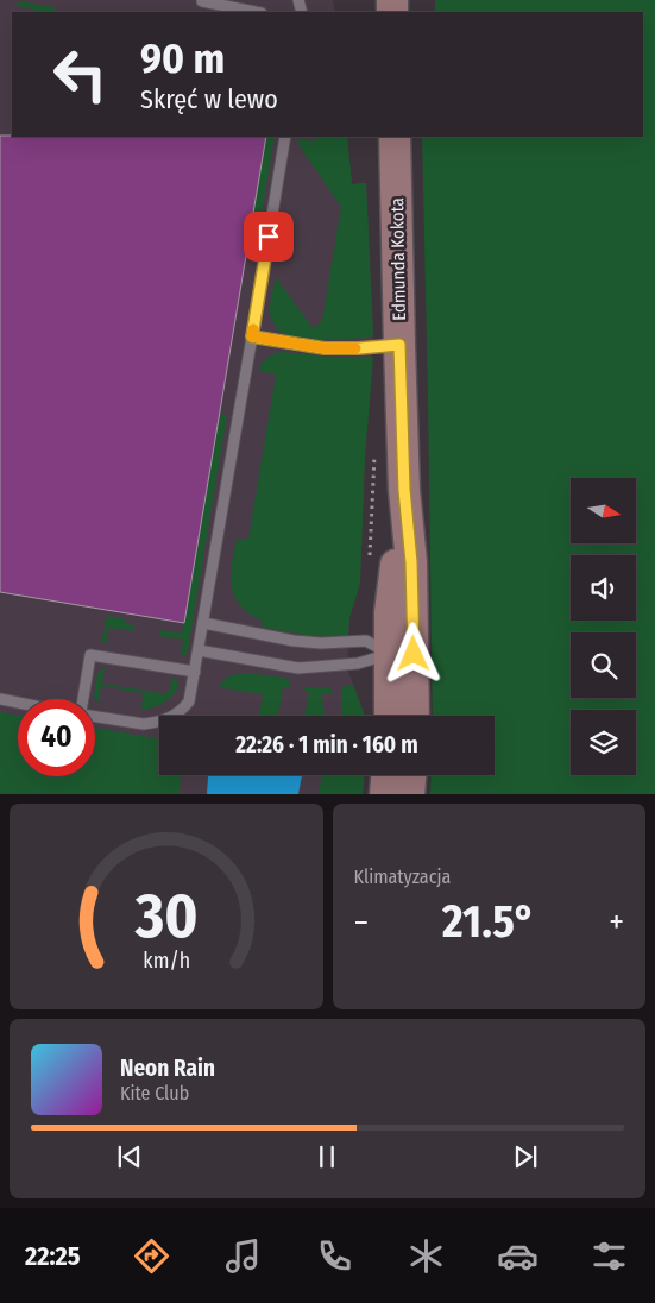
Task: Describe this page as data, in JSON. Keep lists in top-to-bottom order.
{
  "streets": {
    "street": ["Edmunda Kokota"]
  },
  "north": "right",
  "page": {
    "turn": ["90 m", "Skręć w lewo"],
    "limit": "40",
    "trip": "22:26 · 1 min · 160 m",
    "tile": "Klimatyzacja",
    "heat": ["−", "21.5°", "+"],
    "song": ["Neon Rain", "Kite Club"],
    "tabs": "22:25",
    "gauge": ["30", "km/h"]
  }
}
